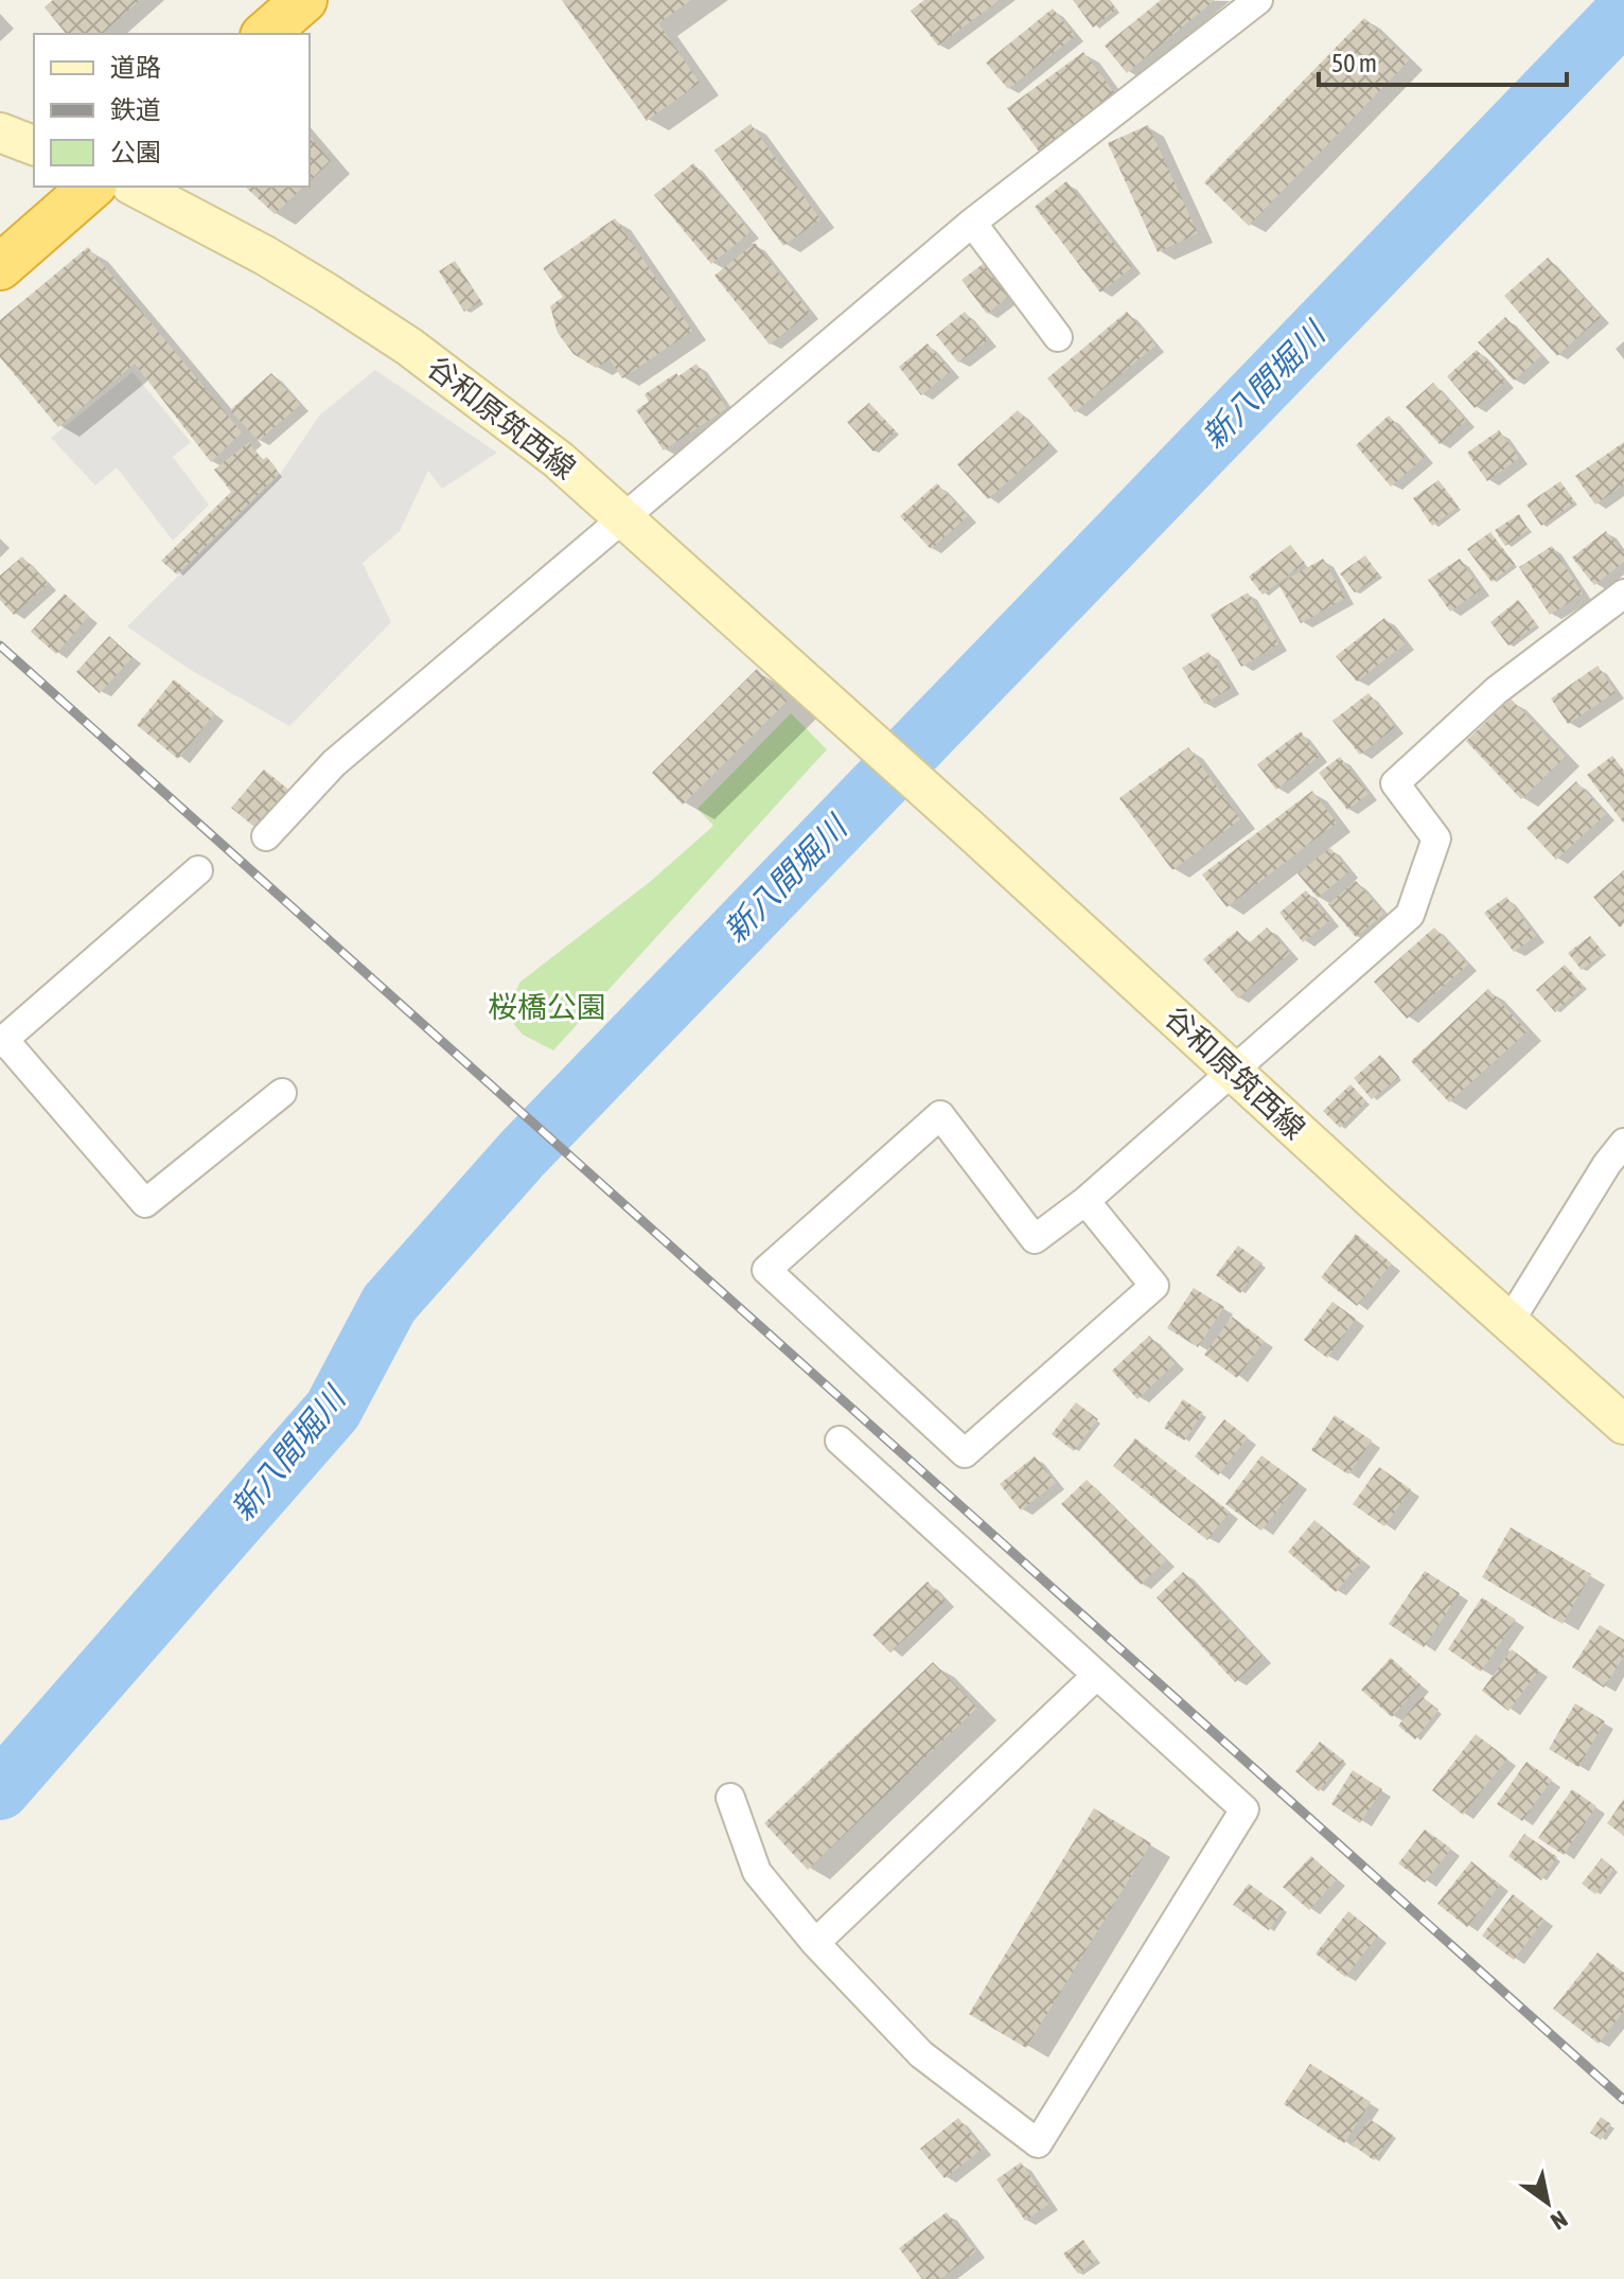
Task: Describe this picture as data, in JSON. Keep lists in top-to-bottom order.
{
  "streets": {
    "main road": ["谷和原筑西線"]
  },
  "water": ["新八間堀川"],
  "parks": ["桜橋公園"],
  "legend": ["道路", "鉄道", "公園"],
  "scale_bar": "50 m",
  "north": "bottom right"
}
